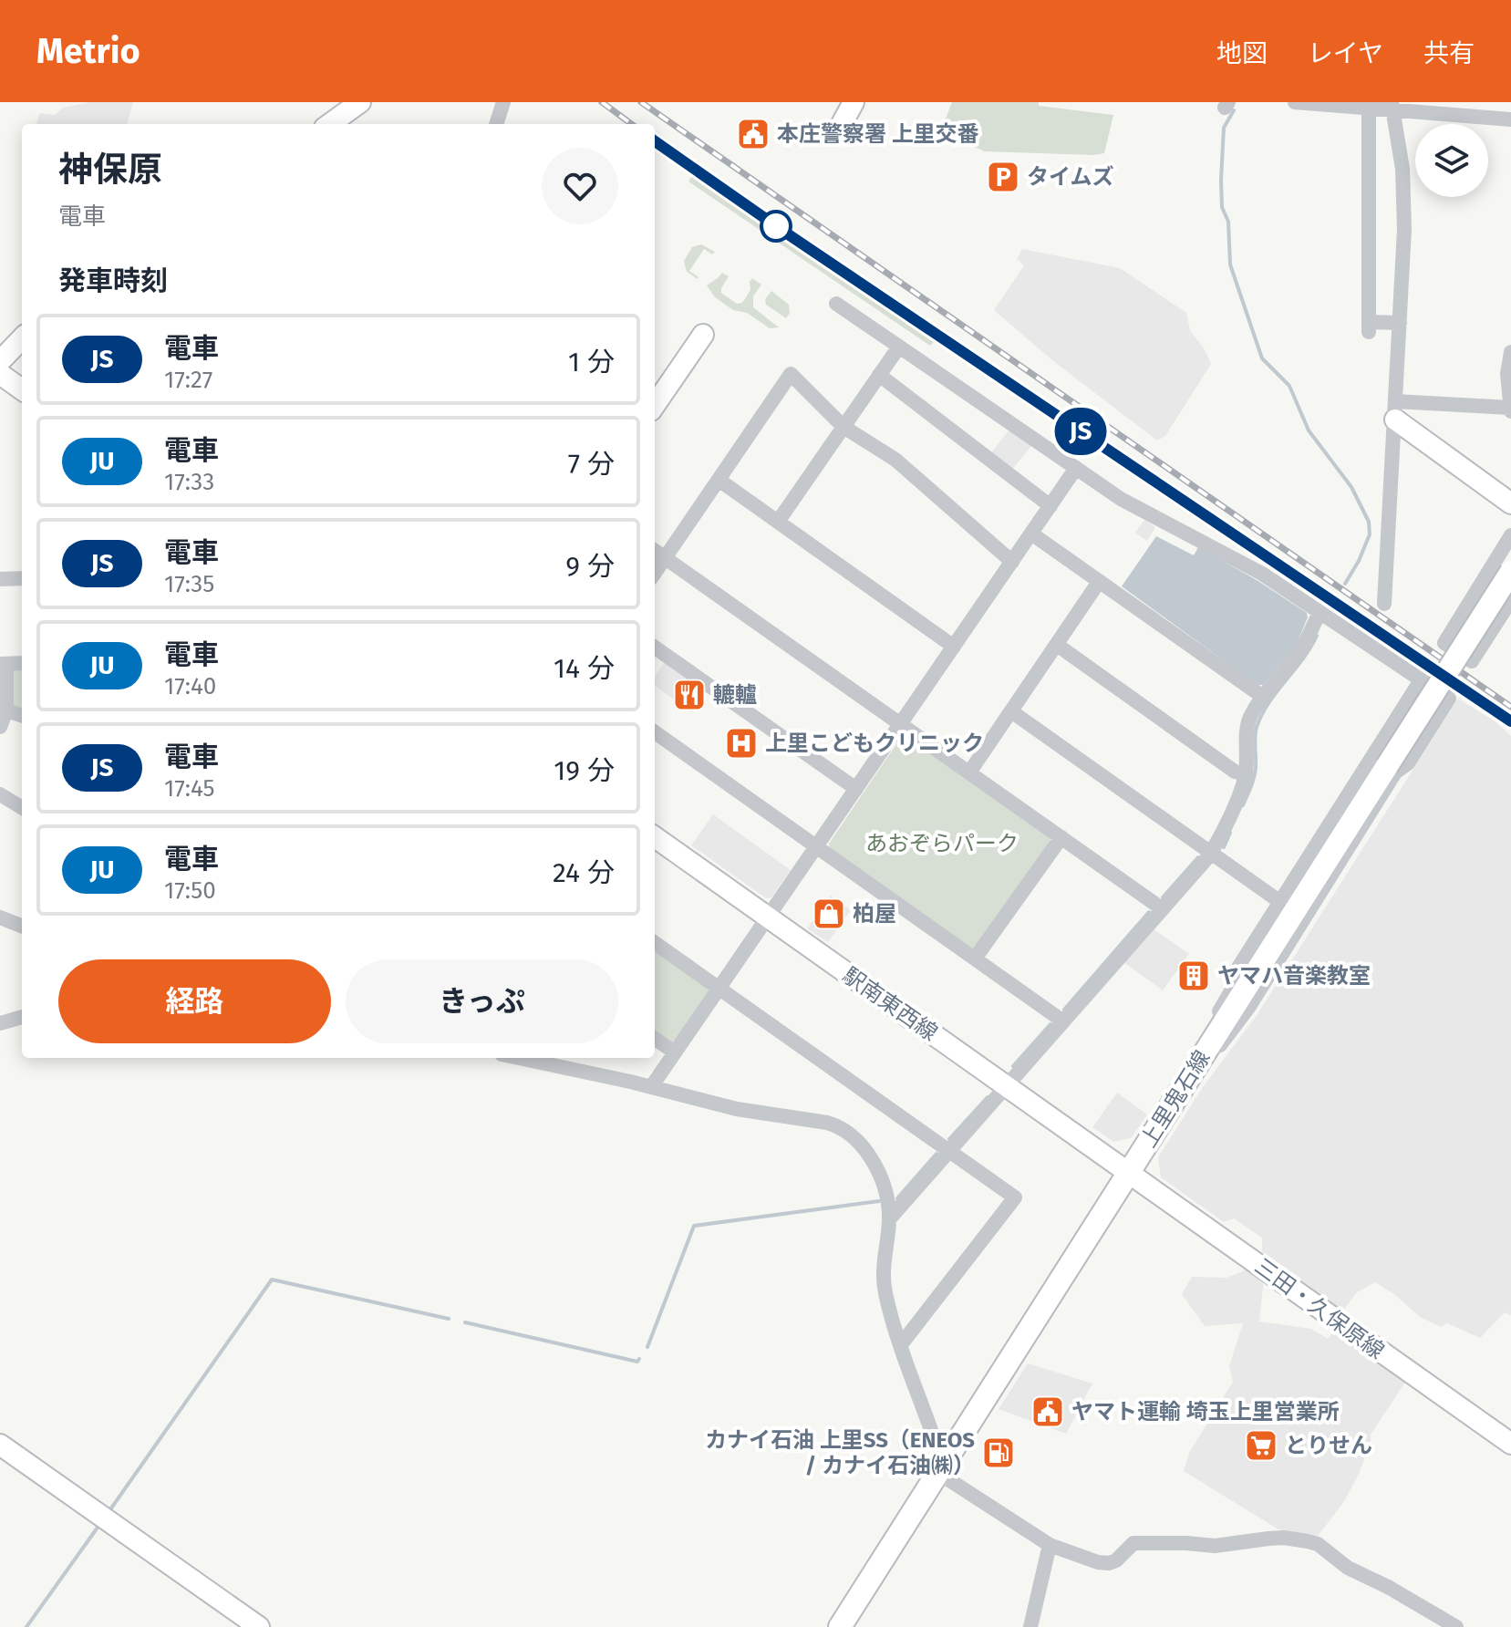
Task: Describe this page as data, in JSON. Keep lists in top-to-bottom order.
{
  "streets": {
    "main road": ["上里鬼石線"],
    "street": ["駅南東西線", "三田・久保原線"]
  },
  "crossings": [
    ["駅南東西線", "上里鬼石線"],
    ["駅南東西線", "三田・久保原線"],
    ["上里鬼石線", "三田・久保原線"]
  ],
  "parks": ["あおぞらパーク"],
  "places": {
    "public building": ["本庄警察署 上里交番", "ヤマト運輸 埼玉上里営業所"],
    "parking": ["タイムズ"],
    "restaurant": ["轆轤"],
    "hospital": ["上里こどもクリニック"],
    "shop": ["柏屋"],
    "building": ["ヤマハ音楽教室"],
    "supermarket": ["とりせん"],
    "fuel station": ["カナイ石油 上里SS（ENEOS / カナイ石油㈱）"]
  },
  "page": {
    "header": "Metrio",
    "nav": ["地図", "レイヤ", "共有"],
    "on_map": "JS",
    "heading": [
      ["神保原", "電車"],
      "発車時刻"
    ],
    "list": [
      {
        "mark": "JS",
        "name": "電車",
        "note": "17:27",
        "value": "1 分"
      },
      {
        "mark": "JU",
        "name": "電車",
        "note": "17:33",
        "value": "7 分"
      },
      {
        "mark": "JS",
        "name": "電車",
        "note": "17:35",
        "value": "9 分"
      },
      {
        "mark": "JU",
        "name": "電車",
        "note": "17:40",
        "value": "14 分"
      },
      {
        "mark": "JS",
        "name": "電車",
        "note": "17:45",
        "value": "19 分"
      },
      {
        "mark": "JU",
        "name": "電車",
        "note": "17:50",
        "value": "24 分"
      }
    ],
    "buttons": ["経路", "きっぷ"]
  }
}
